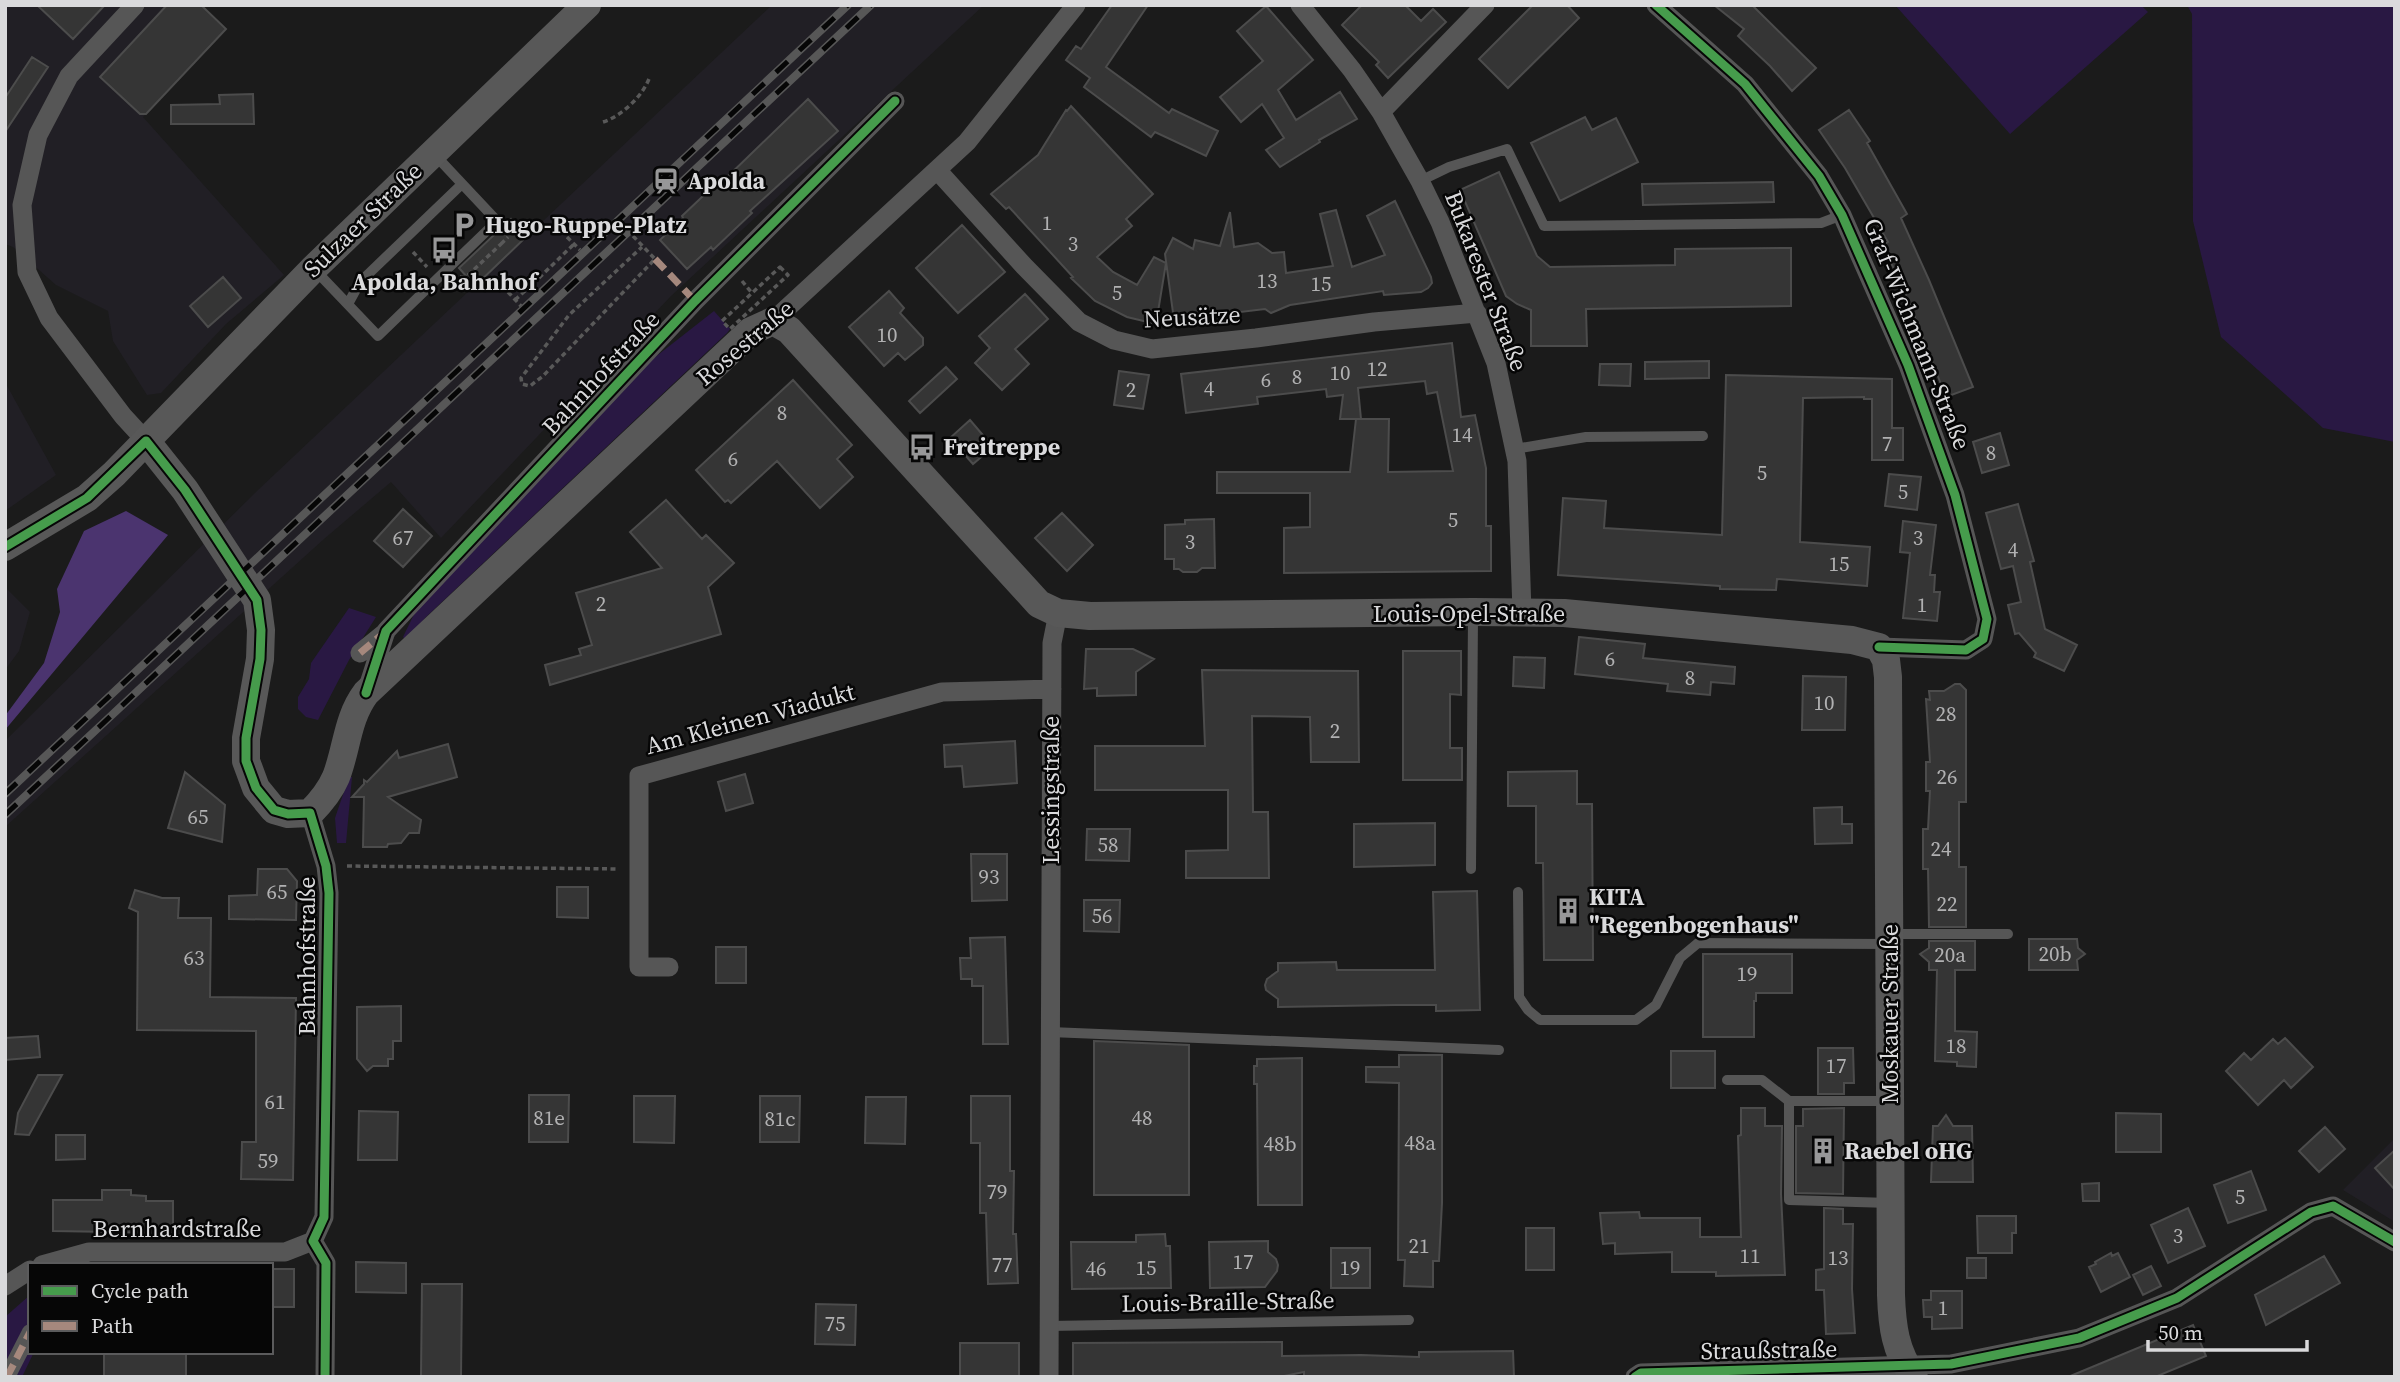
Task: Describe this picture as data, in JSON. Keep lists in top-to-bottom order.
{
  "streets": {
    "main road": [
      "Sulzaer Straße",
      "Rosestraße",
      "Bahnhofstraße",
      "Louis-Opel-Straße",
      "Moskauer Straße"
    ],
    "street": [
      "Bukarester Straße",
      "Neusätze",
      "Graf-Wichmann-Straße",
      "Am Kleinen Viadukt",
      "Lessingstraße",
      "Bernhardstraße",
      "Straußstraße"
    ],
    "lane": ["Louis-Braille-Straße"]
  },
  "crossings": [
    ["Bukarester Straße", "Neusätze"],
    ["Bukarester Straße", "Louis-Opel-Straße"],
    ["Neusätze", "Rosestraße"],
    ["Graf-Wichmann-Straße", "Louis-Opel-Straße"],
    ["Graf-Wichmann-Straße", "Moskauer Straße"],
    ["Rosestraße", "Bahnhofstraße"],
    ["Bahnhofstraße", "Bernhardstraße"],
    ["Louis-Opel-Straße", "Lessingstraße"],
    ["Louis-Opel-Straße", "Moskauer Straße"],
    ["Am Kleinen Viadukt", "Lessingstraße"],
    ["Lessingstraße", "Louis-Braille-Straße"],
    ["Moskauer Straße", "Straußstraße"]
  ],
  "places": {
    "station": ["Apolda"],
    "parking": ["Hugo-Ruppe-Platz"],
    "bus stop": ["Apolda, Bahnhof", "Freitreppe"],
    "building": ["KITA \"Regenbogenhaus\"", "Raebel oHG"]
  },
  "house_numbers": [
    "1",
    "3",
    "13",
    "15",
    "5",
    "10",
    "12",
    "10",
    "8",
    "6",
    "4",
    "2",
    "8",
    "14",
    "7",
    "8",
    "6",
    "5",
    "5",
    "5",
    "67",
    "3",
    "3",
    "4",
    "15",
    "2",
    "1",
    "6",
    "8",
    "10",
    "28",
    "2",
    "26",
    "65",
    "58",
    "24",
    "93",
    "65",
    "22",
    "56",
    "20b",
    "20a",
    "63",
    "19",
    "18",
    "17",
    "61",
    "81e",
    "48",
    "81c",
    "48a",
    "48b",
    "59",
    "79",
    "5",
    "3",
    "21",
    "11",
    "13",
    "17",
    "77",
    "15",
    "19",
    "46",
    "1",
    "75"
  ],
  "legend": ["Cycle path", "Path"],
  "scale_bar": "50 m"
}
